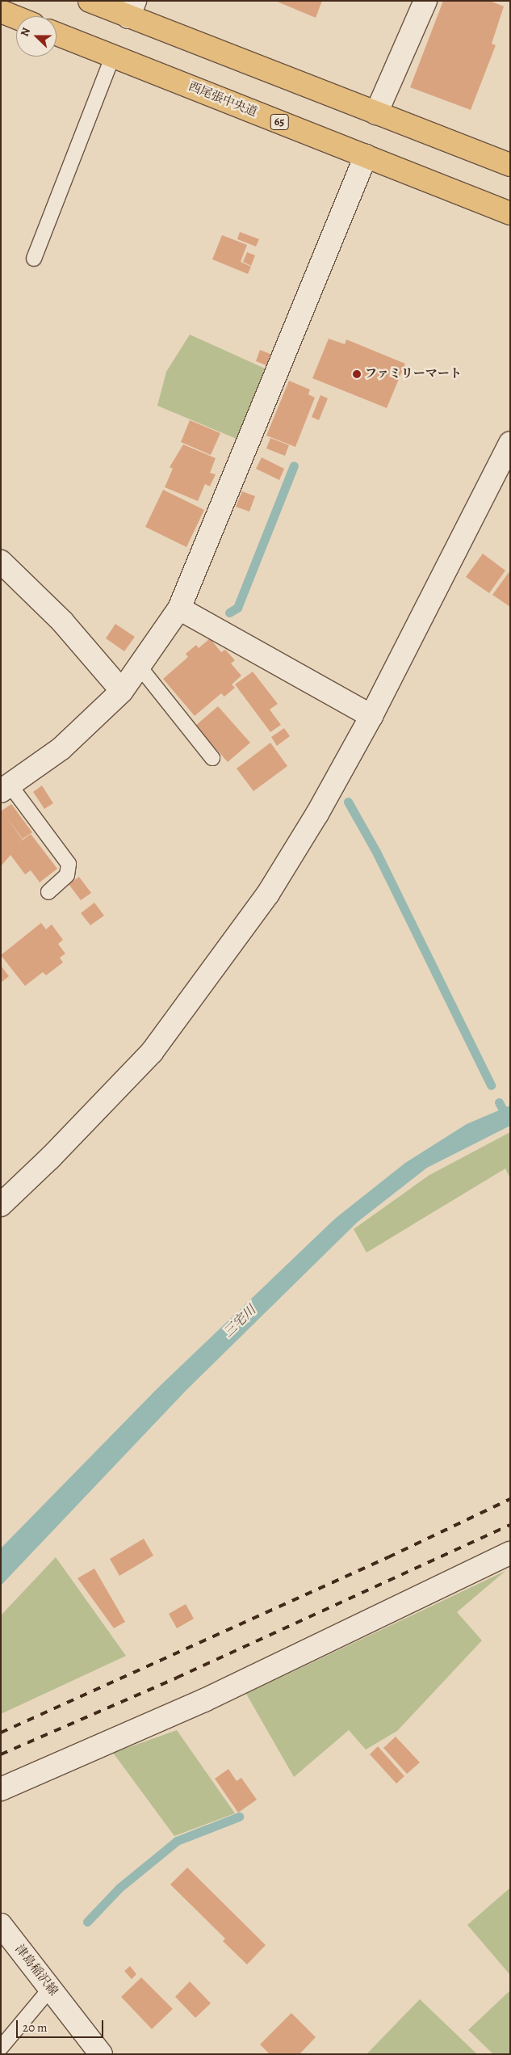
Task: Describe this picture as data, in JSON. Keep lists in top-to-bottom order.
{
  "streets": {
    "main road": ["西尾張中央道", "65"],
    "street": ["津島稲沢線"]
  },
  "water": ["三宅川"],
  "places": ["ファミリーマート"],
  "scale_bar": "20 m",
  "north": "left"
}
